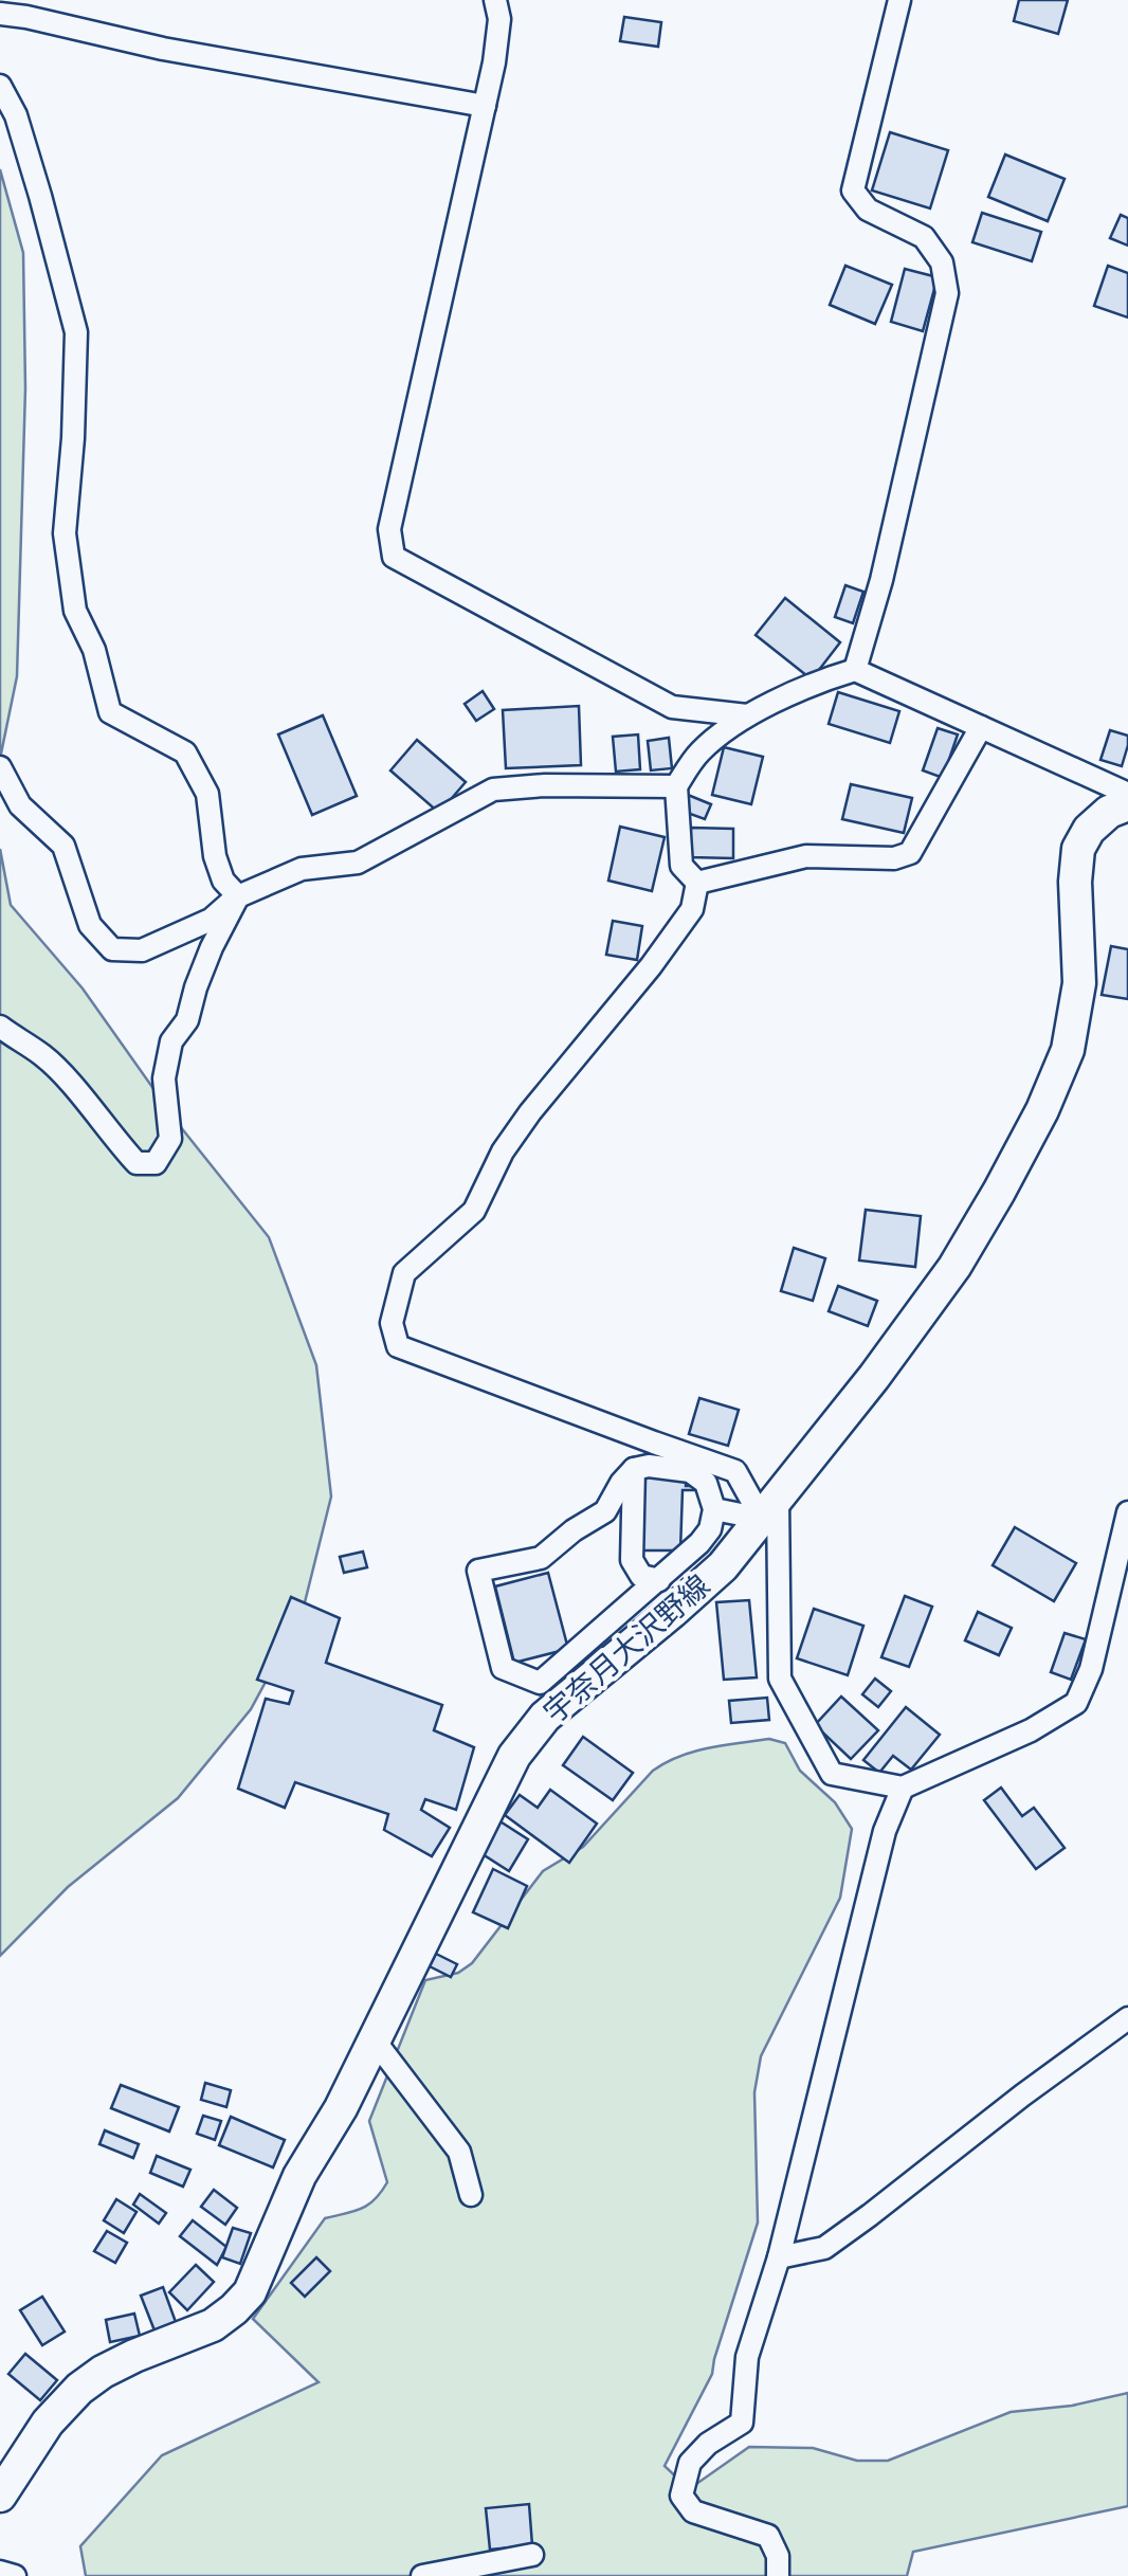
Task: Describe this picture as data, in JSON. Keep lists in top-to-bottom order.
{
  "streets": {
    "main road": ["宇奈月大沢野線"]
  }
}
